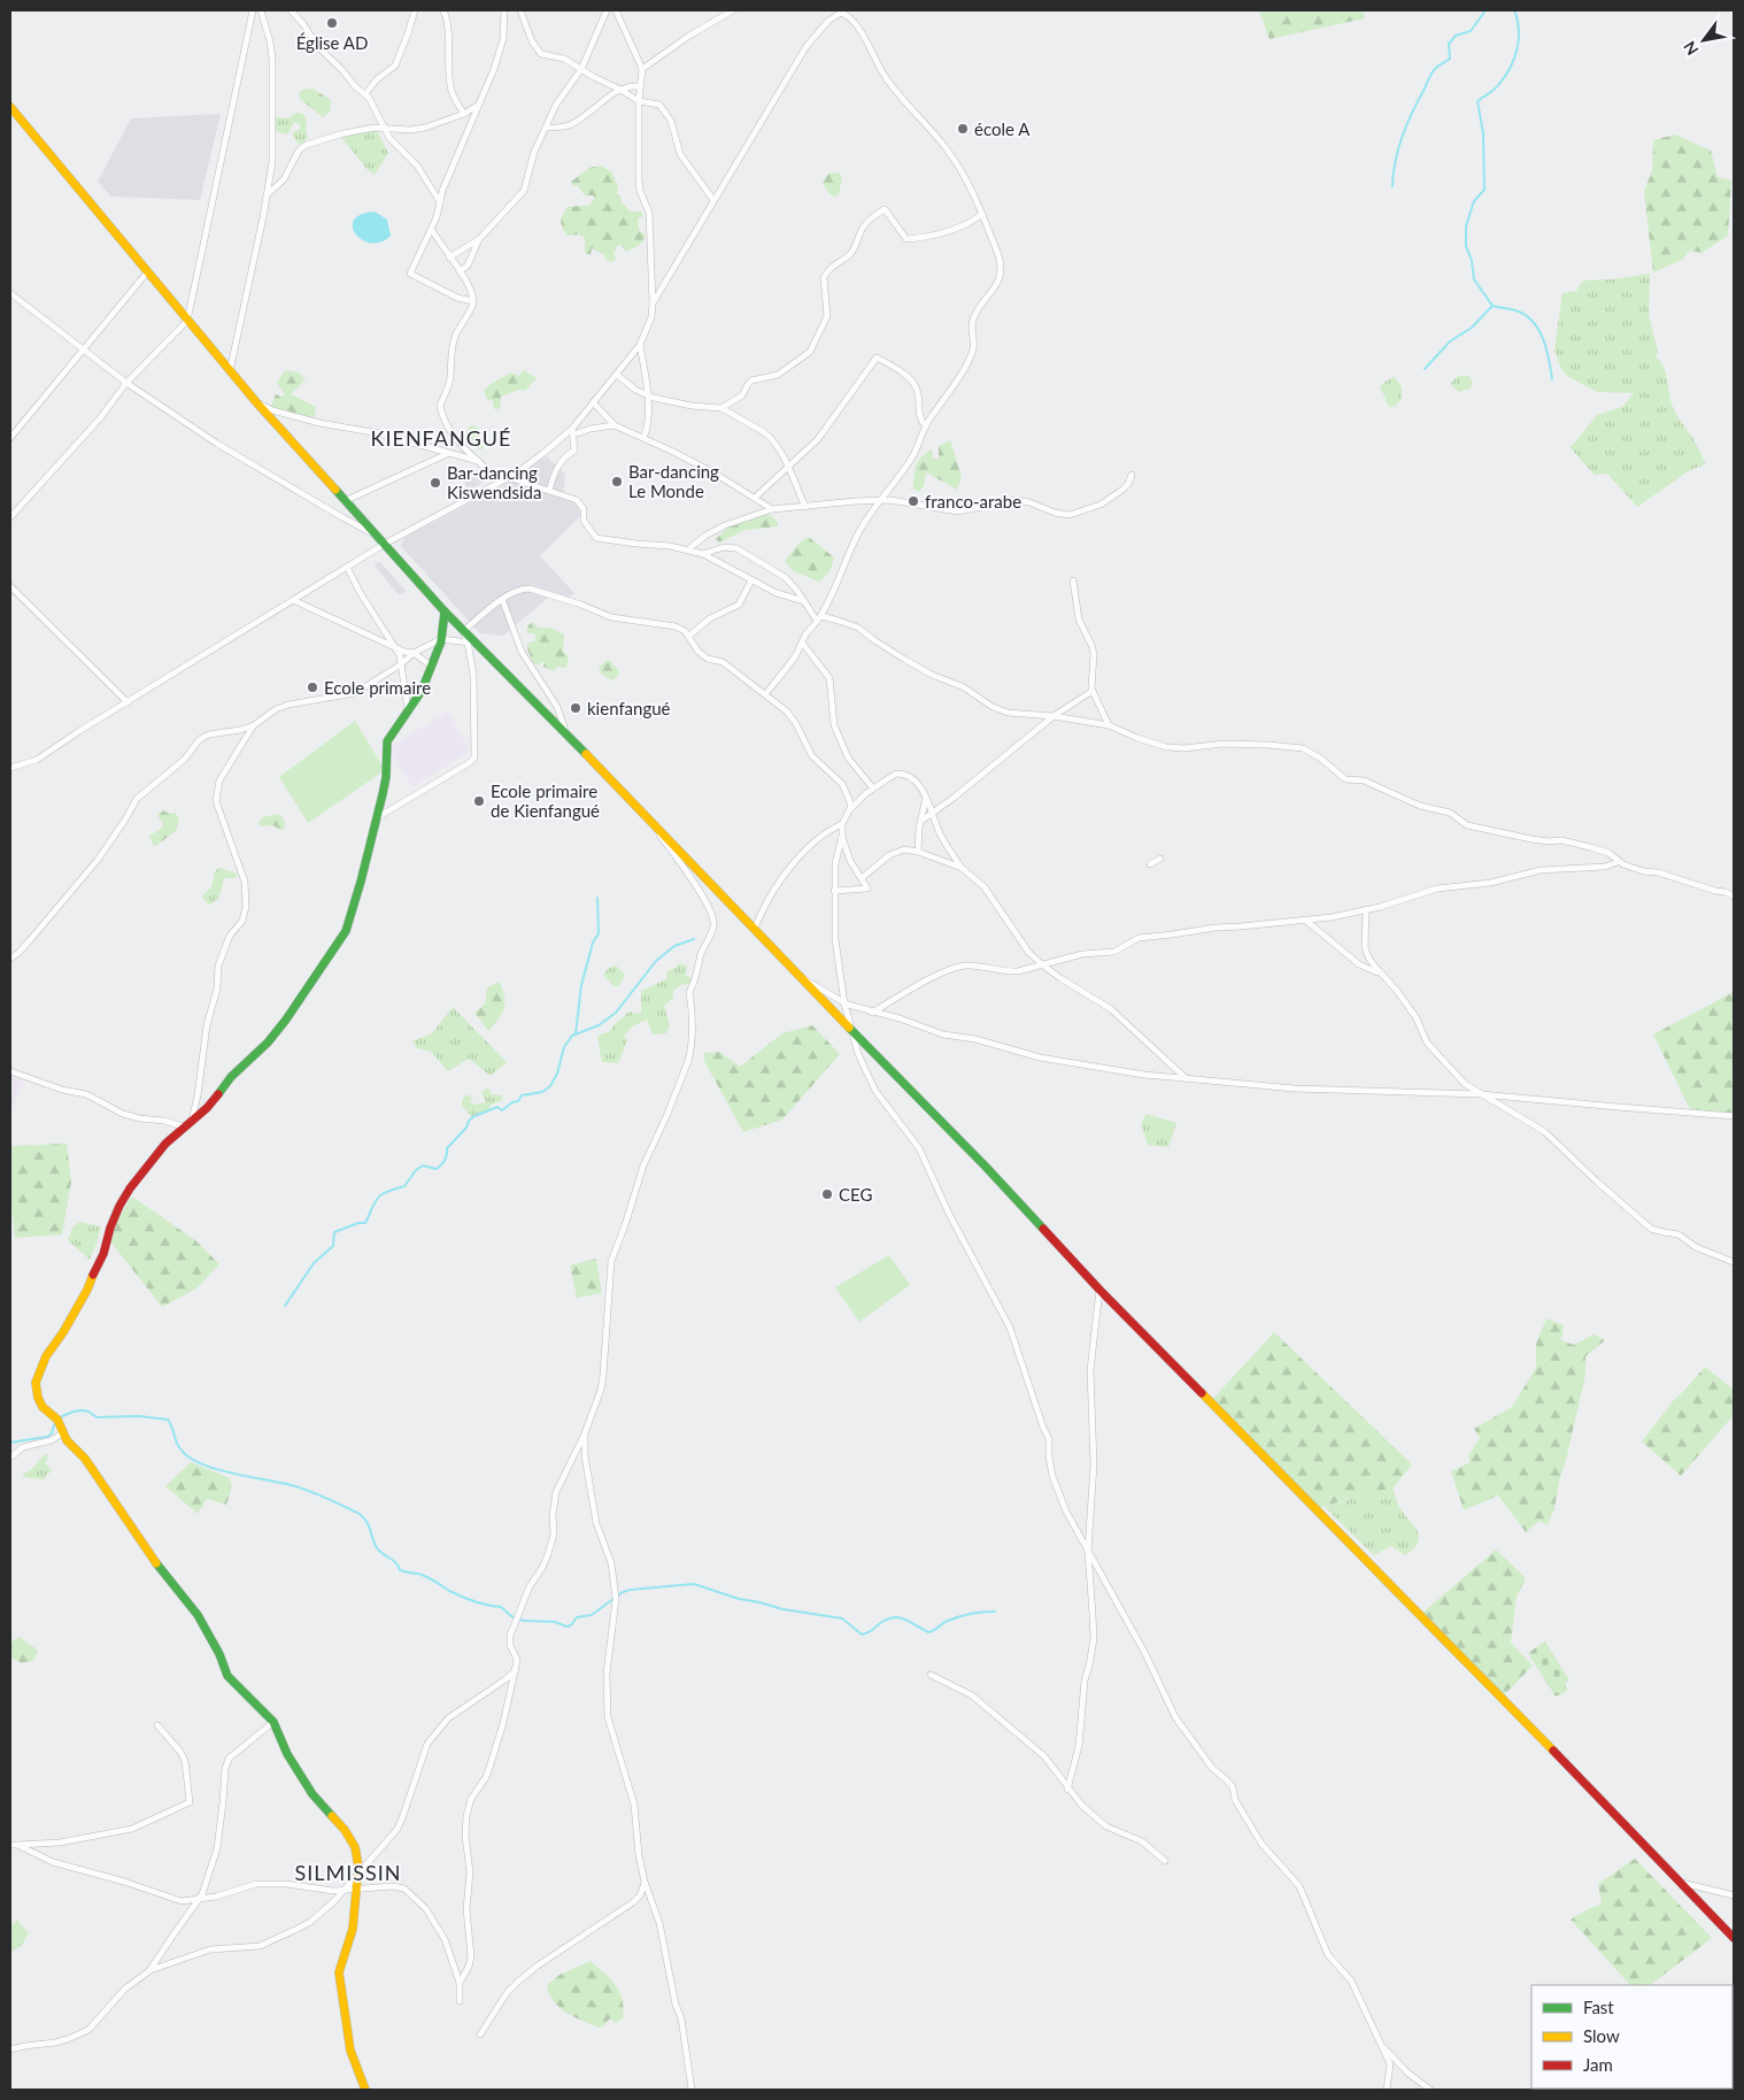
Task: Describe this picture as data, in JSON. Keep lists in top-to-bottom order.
{
  "districts": ["KIENFANGUÉ", "SILMISSIN"],
  "places": [
    "Église AD",
    "école A",
    "Bar-dancing Le Monde",
    "Bar-dancing Kiswendsida",
    "franco-arabe",
    "Ecole primaire",
    "kienfangué",
    "Ecole primaire de Kienfangué",
    "CEG"
  ],
  "legend": ["Fast", "Slow", "Jam"],
  "north": "bottom left"
}
